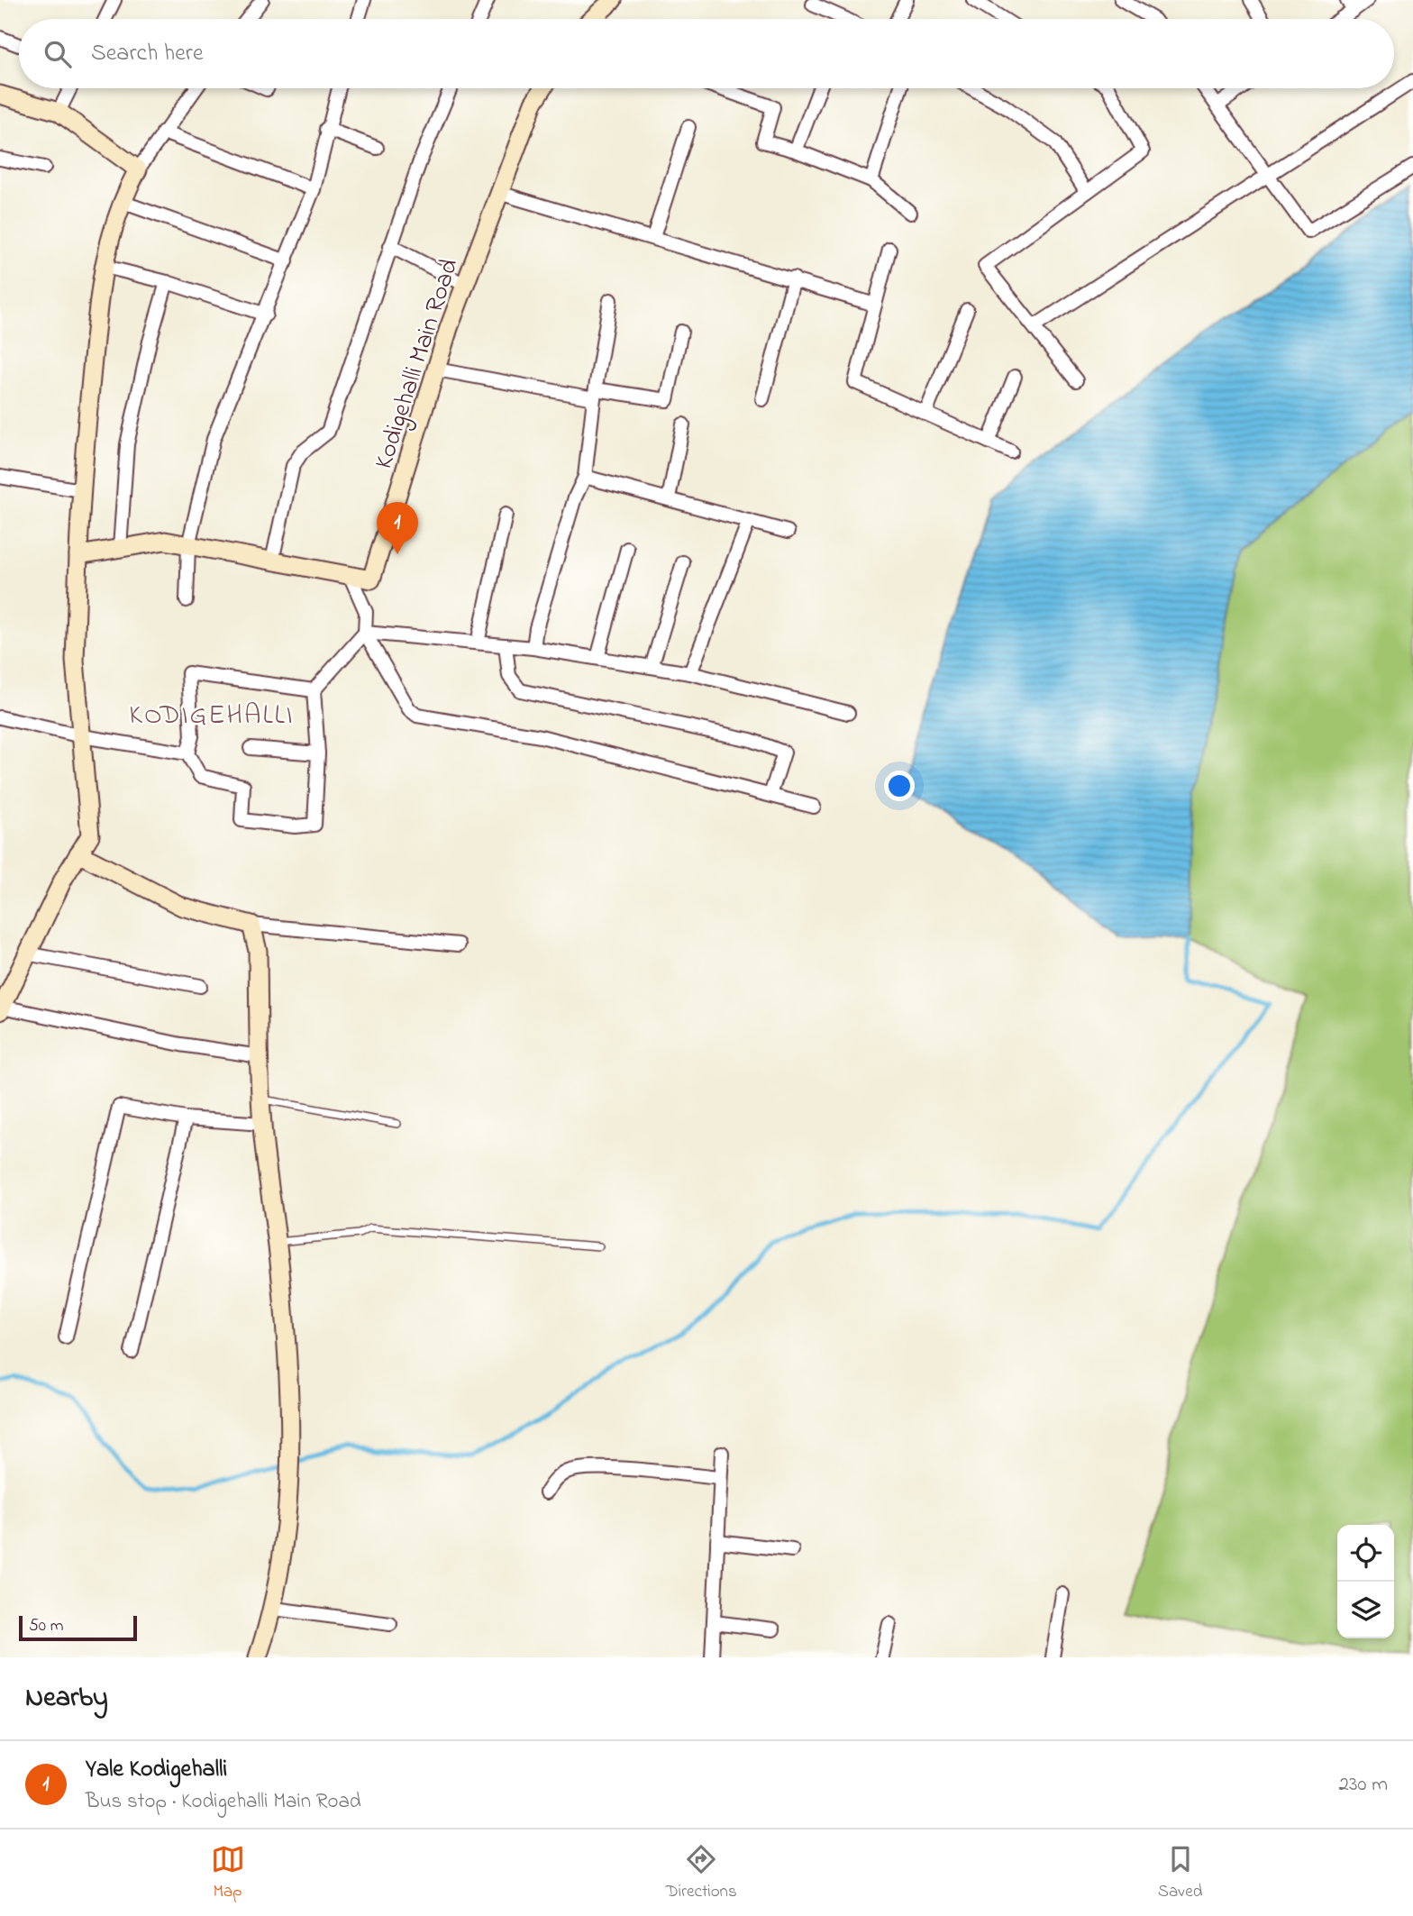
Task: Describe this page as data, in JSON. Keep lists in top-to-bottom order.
{
  "streets": {
    "street": ["Kodigehalli Main Road"]
  },
  "districts": ["KODIGEHALLI"],
  "scale_bar": "50 m",
  "page": {
    "search": "Search here",
    "pins": "1",
    "scale": "50 m",
    "heading": "Nearby",
    "list": [
      {
        "mark": "1",
        "name": "Yale Kodigehalli",
        "note": "Bus stop · Kodigehalli Main Road",
        "value": "230 m"
      }
    ],
    "nav": ["Map", "Directions", "Saved"]
  }
}
